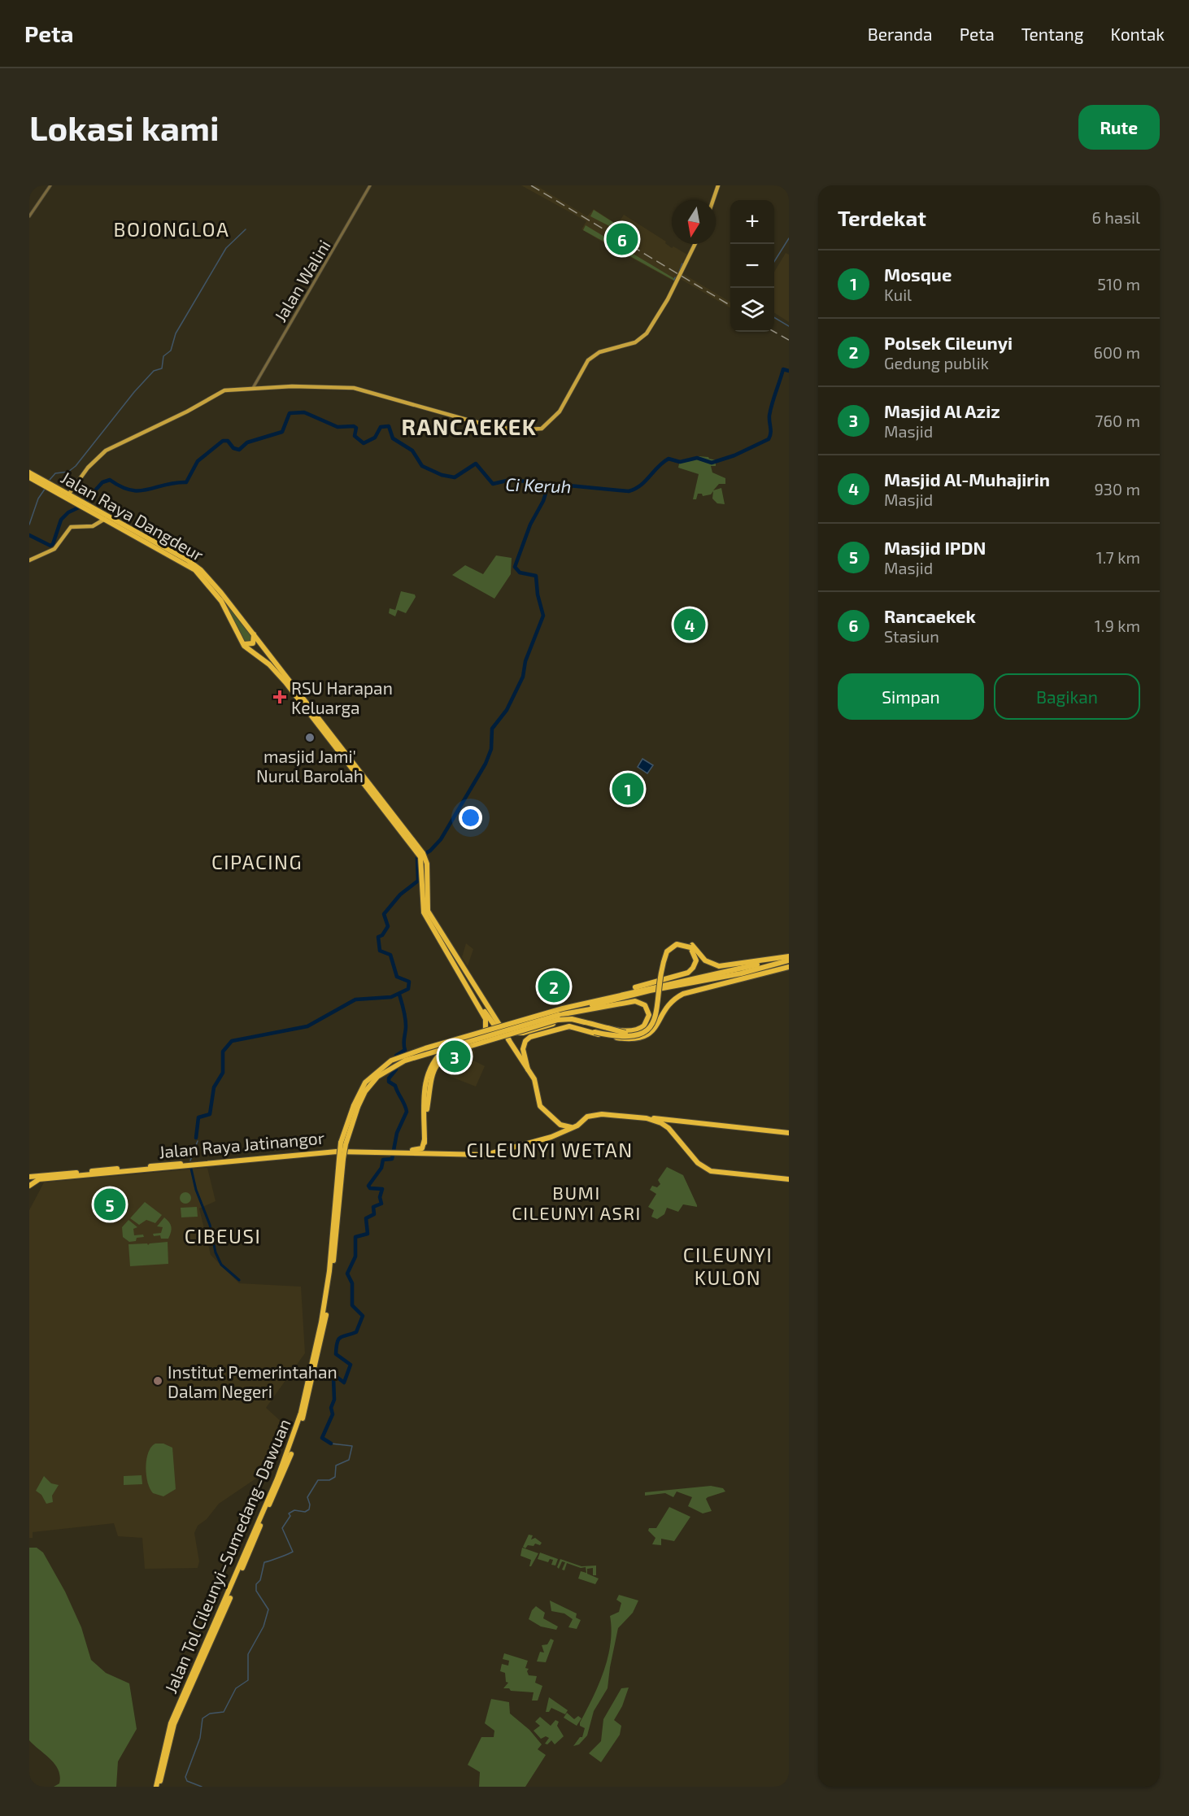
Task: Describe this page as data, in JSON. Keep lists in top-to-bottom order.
{
  "streets": {
    "highway": ["Jalan Raya Dangdeur", "Jalan Raya Jatinangor", "Jalan Tol Cileunyi–Sumedang–Dawuan"],
    "street": ["Jalan Walini"]
  },
  "districts": [
    "BOJONGLOA",
    "RANCAEKEK",
    "CIPACING",
    "CILEUNYI WETAN",
    "BUMI CILEUNYI ASRI",
    "CIBEUSI",
    "CILEUNYI KULON"
  ],
  "water": ["Ci Keruh"],
  "places": {
    "health": ["RSU Harapan Keluarga"],
    "other": ["masjid Jami' Nurul Barolah", "Institut Pemerintahan Dalam Negeri"]
  },
  "north": "bottom",
  "page": {
    "header": "Peta",
    "nav": [
      "Beranda",
      "Peta",
      "Tentang",
      "Kontak"
    ],
    "buttons": [
      "Rute",
      ["Simpan", "Bagikan"]
    ],
    "title": "Lokasi kami",
    "heading": ["Terdekat", "6 hasil"],
    "map_buttons": ["+", "−"],
    "pins": [
      "6",
      "4",
      "1",
      "2",
      "3",
      "5"
    ],
    "list": [
      {
        "mark": "1",
        "name": "Mosque",
        "note": "Kuil",
        "value": "510 m"
      },
      {
        "mark": "2",
        "name": "Polsek Cileunyi",
        "note": "Gedung publik",
        "value": "600 m"
      },
      {
        "mark": "3",
        "name": "Masjid Al Aziz",
        "note": "Masjid",
        "value": "760 m"
      },
      {
        "mark": "4",
        "name": "Masjid Al-Muhajirin",
        "note": "Masjid",
        "value": "930 m"
      },
      {
        "mark": "5",
        "name": "Masjid IPDN",
        "note": "Masjid",
        "value": "1.7 km"
      },
      {
        "mark": "6",
        "name": "Rancaekek",
        "note": "Stasiun",
        "value": "1.9 km"
      }
    ]
  }
}
